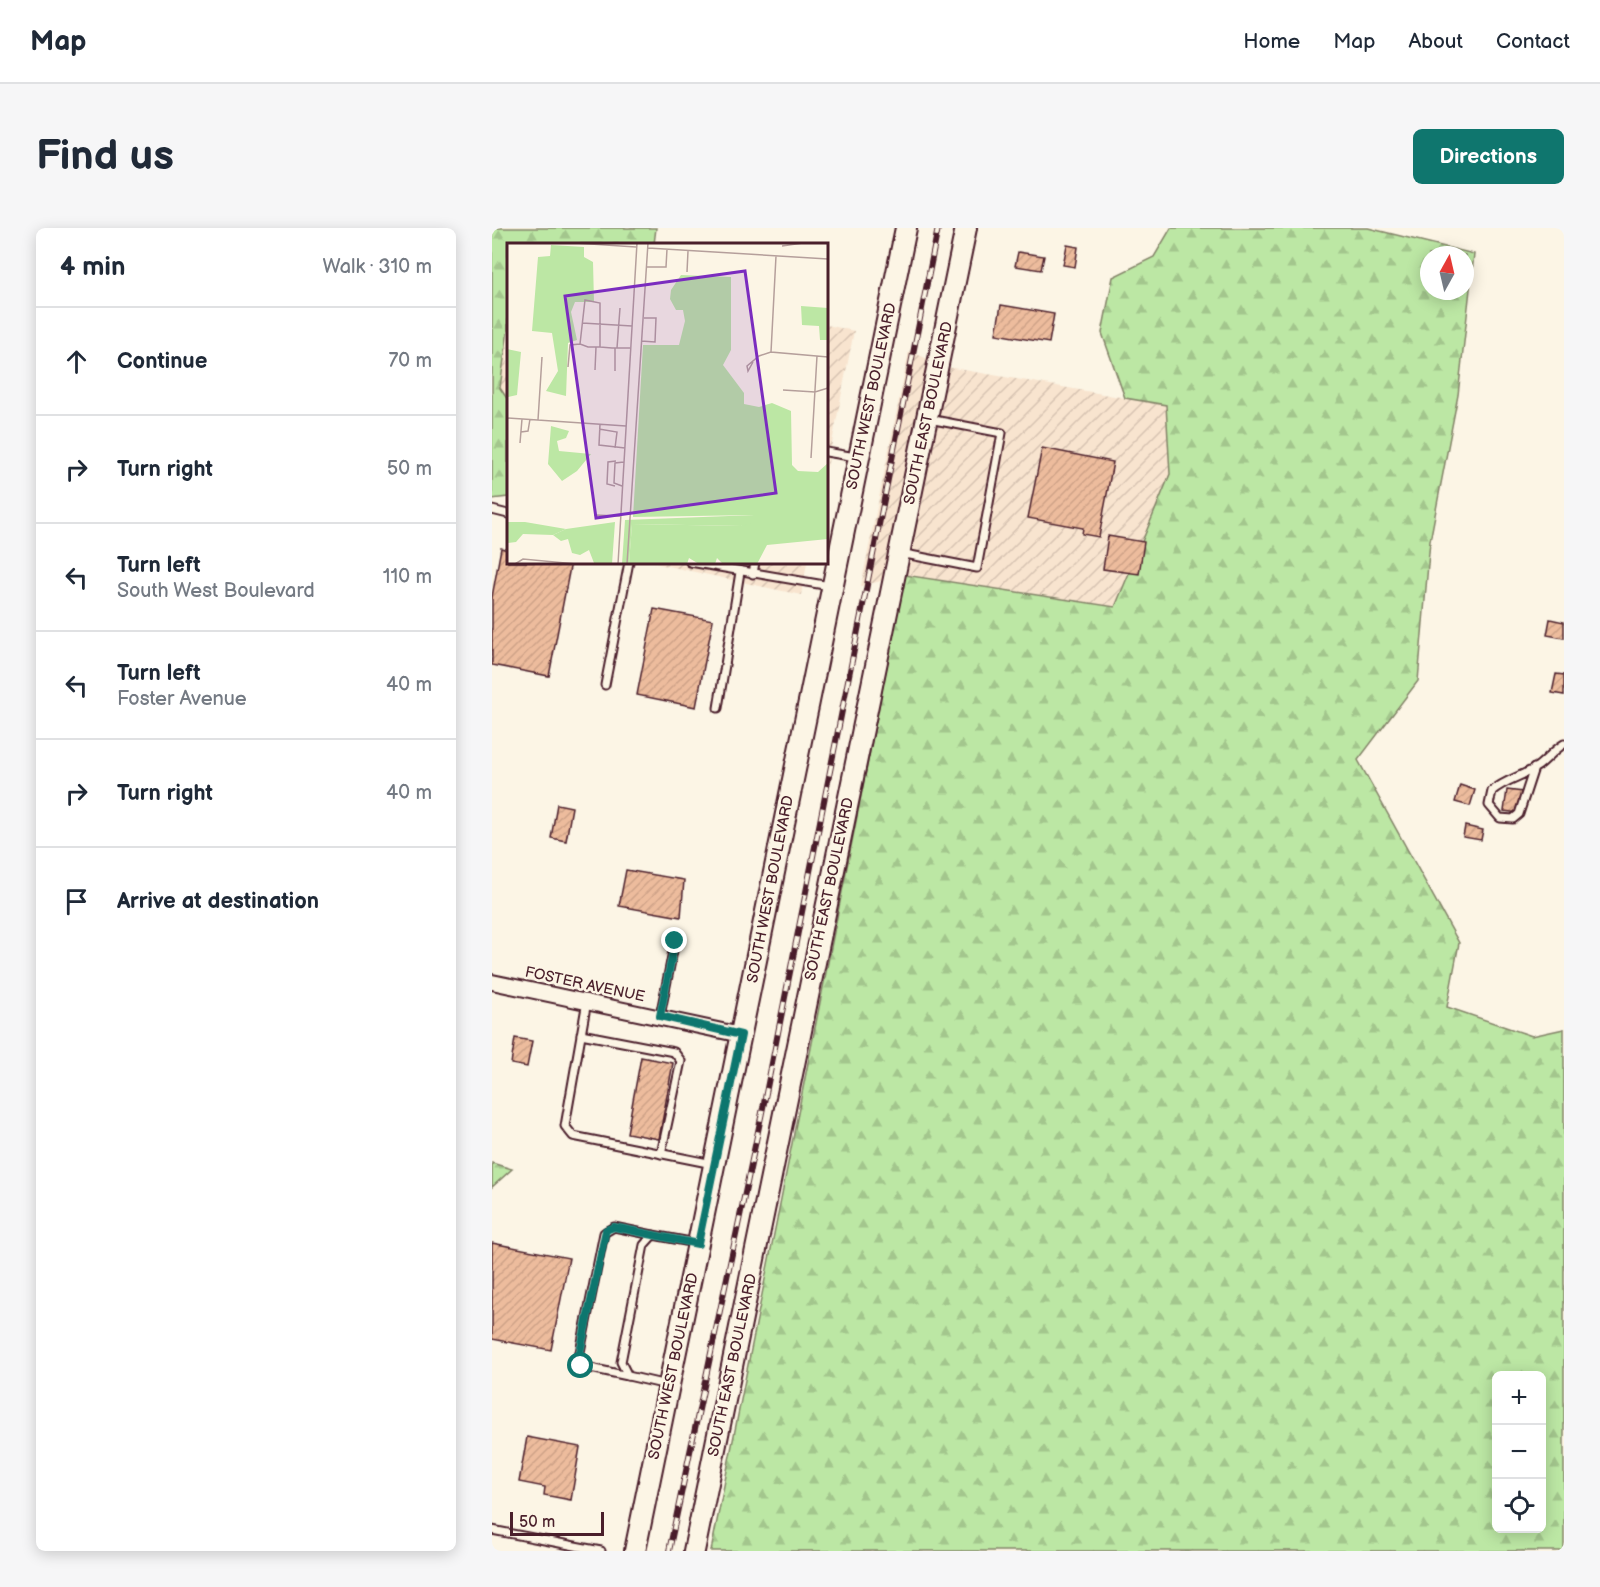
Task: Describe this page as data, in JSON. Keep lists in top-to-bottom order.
{
  "streets": {
    "main road": ["SOUTH WEST BOULEVARD", "SOUTH EAST BOULEVARD"],
    "street": ["FOSTER AVENUE"]
  },
  "crossings": [
    ["SOUTH WEST BOULEVARD", "FOSTER AVENUE"]
  ],
  "scale_bar": "50 m",
  "north": "top",
  "page": {
    "header": "Map",
    "nav": [
      "Home",
      "Map",
      "About",
      "Contact"
    ],
    "buttons": "Directions",
    "title": "Find us",
    "heading": ["4 min", "Walk · 310 m"],
    "list": [
      ["Continue", "70 m"],
      ["Turn right", "50 m"],
      ["Turn left", "South West Boulevard", "110 m"],
      ["Turn left", "Foster Avenue", "40 m"],
      ["Turn right", "40 m"],
      "Arrive at destination"
    ],
    "map_buttons": ["+", "−"],
    "scale": "50 m"
  }
}
